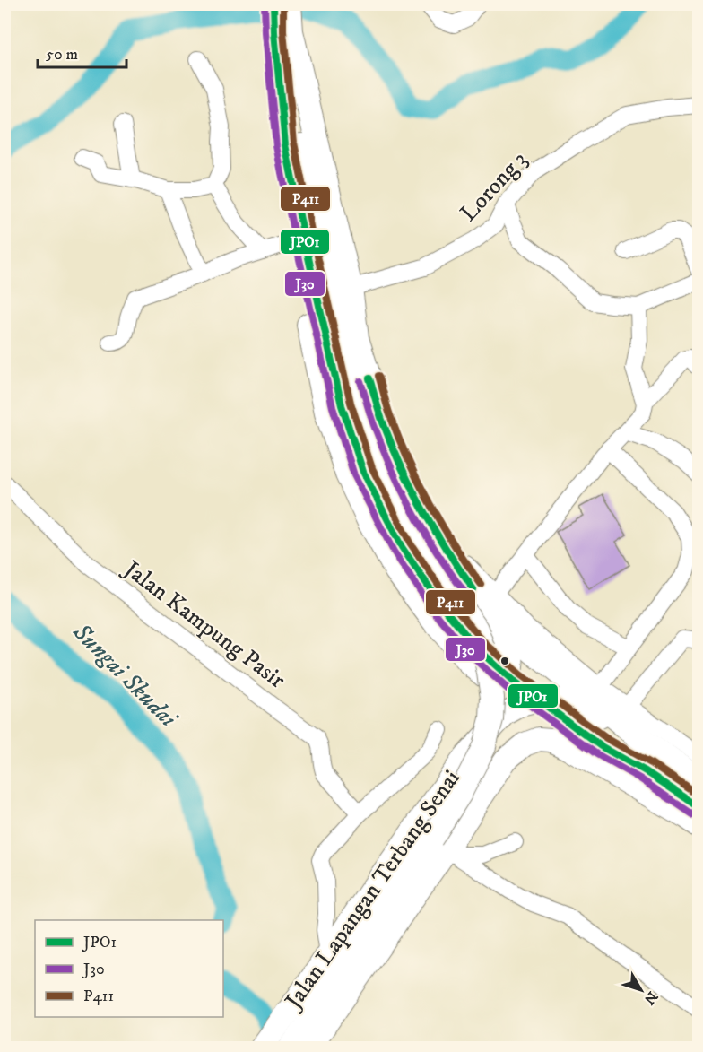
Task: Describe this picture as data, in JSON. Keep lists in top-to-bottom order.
{
  "streets": {
    "highway": ["Jalan Lapangan Terbang Senai"],
    "street": ["Lorong 3", "Jalan Kampung Pasir"]
  },
  "water": ["Sungai Skudai"],
  "lines": ["transit line JPO1", "transit line J30", "transit line P411"],
  "legend": ["JPO1", "J30", "P411"],
  "scale_bar": "50 m",
  "north": "bottom right"
}
